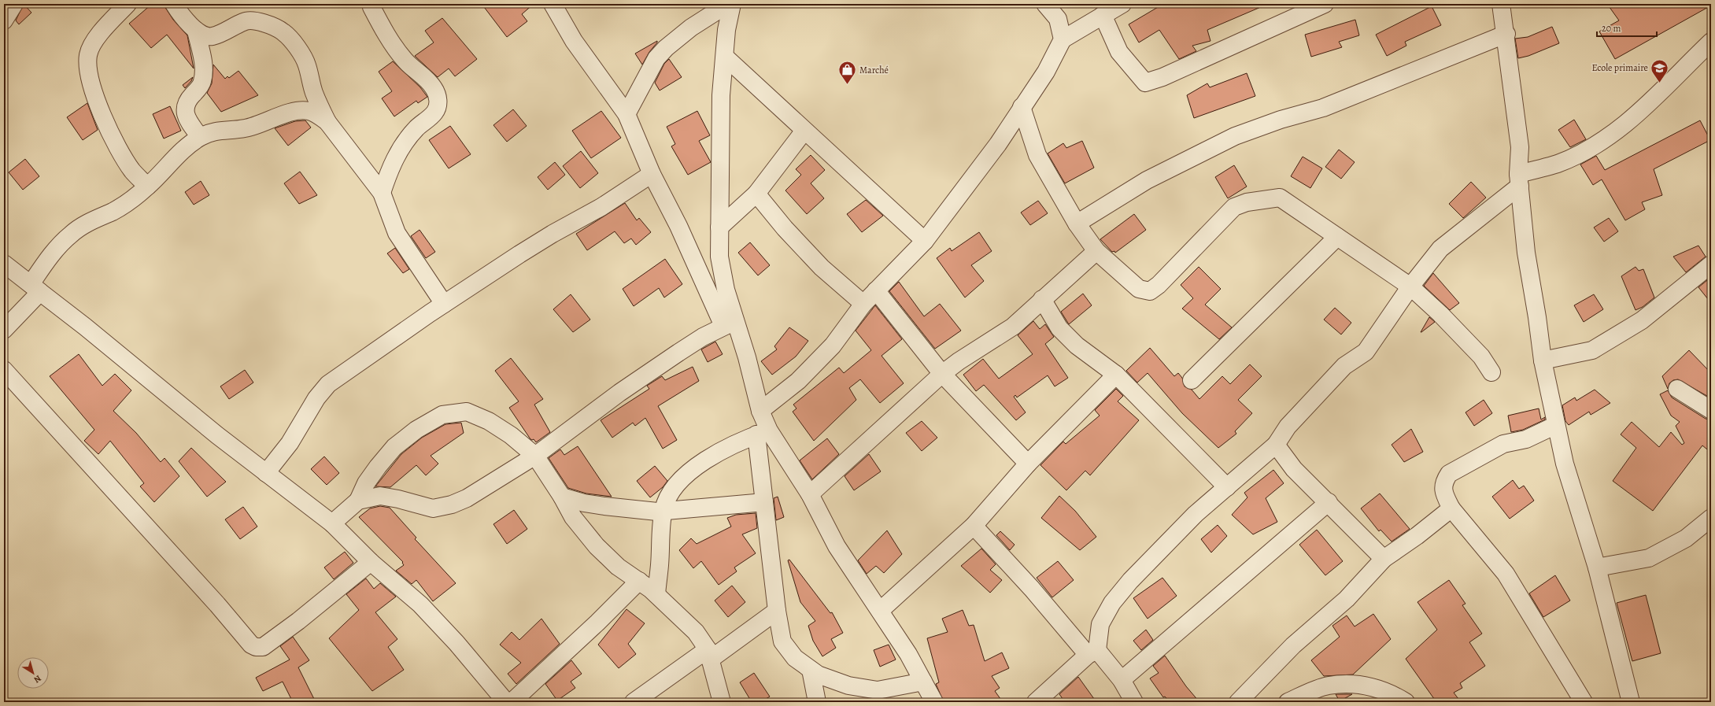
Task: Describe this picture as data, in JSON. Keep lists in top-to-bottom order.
{
  "places": {
    "school or university": ["Ecole primaire"],
    "shop": ["Marché"]
  },
  "scale_bar": "20 m",
  "north": "bottom right"
}
